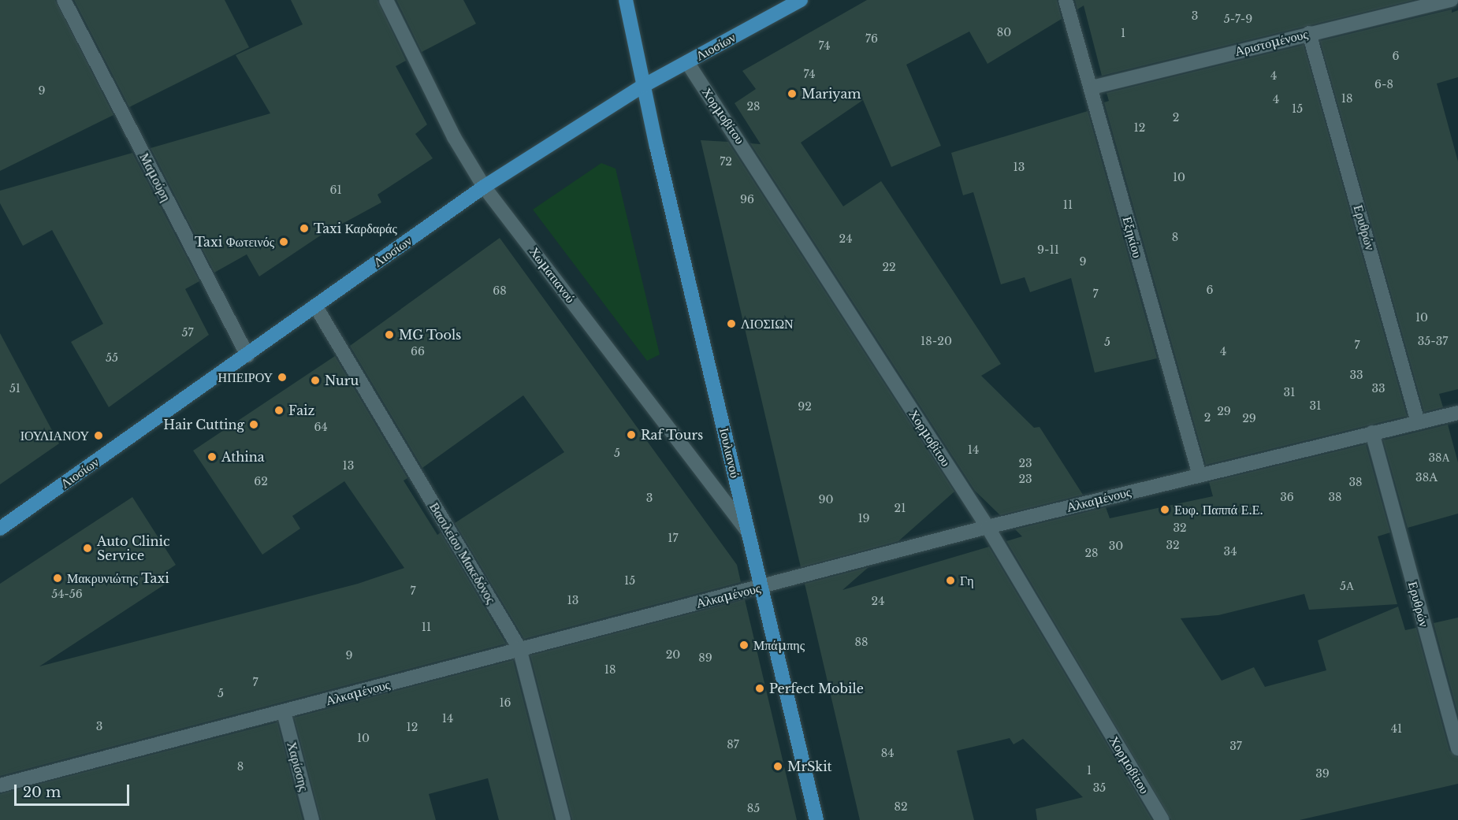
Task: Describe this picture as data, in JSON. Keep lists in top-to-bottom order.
{
  "streets": {
    "main road": ["Λιοσίων", "Ιουλιανού"],
    "street": [
      "Αριστομένους",
      "Χορμοβίτου",
      "Μαμούρη",
      "Ερυθρών",
      "Εξηκίου",
      "Χωματιανού",
      "Αλκαμένους",
      "Βασιλείου Μακεδόνος",
      "Χαρίσσης"
    ]
  },
  "crossings": [
    ["Αριστομένους", "Ερυθρών"],
    ["Αριστομένους", "Εξηκίου"],
    ["Λιοσίων", "Χορμοβίτου"],
    ["Λιοσίων", "Μαμούρη"],
    ["Λιοσίων", "Χωματιανού"],
    ["Λιοσίων", "Ιουλιανού"],
    ["Λιοσίων", "Βασιλείου Μακεδόνος"],
    ["Χορμοβίτου", "Αλκαμένους"],
    ["Ερυθρών", "Αλκαμένους"],
    ["Εξηκίου", "Αλκαμένους"],
    ["Χωματιανού", "Ιουλιανού"],
    ["Ιουλιανού", "Αλκαμένους"],
    ["Αλκαμένους", "Βασιλείου Μακεδόνος"],
    ["Αλκαμένους", "Χαρίσσης"]
  ],
  "places": [
    "Mariyam",
    "Taxi Καρδαράς",
    "Taxi Φωτεινός",
    "ΛΙΟΣΙΩΝ",
    "MG Tools",
    "ΗΠΕΙΡΟΥ",
    "Nuru",
    "Faiz",
    "Hair Cutting",
    "Raf Tours",
    "ΙΟΥΛΙΑΝΟΥ",
    "Athina",
    "Ευφ. Παππά Ε.Ε.",
    "Auto Clinic Service",
    "Μακρυνιώτης Taxi",
    "Γη",
    "Μπάμπης",
    "Perfect Mobile",
    "MrSkit"
  ],
  "house_numbers": [
    "3",
    "5-7-9",
    "80",
    "1",
    "76",
    "74",
    "6",
    "74",
    "4",
    "6-8",
    "9",
    "18",
    "4",
    "28",
    "15",
    "2",
    "12",
    "72",
    "13",
    "10",
    "61",
    "96",
    "11",
    "8",
    "24",
    "9-11",
    "9",
    "22",
    "6",
    "68",
    "7",
    "10",
    "57",
    "18-20",
    "35-37",
    "5",
    "7",
    "66",
    "4",
    "55",
    "33",
    "51",
    "33",
    "31",
    "31",
    "92",
    "29",
    "2",
    "29",
    "64",
    "14",
    "5",
    "38Α",
    "23",
    "13",
    "38A",
    "23",
    "62",
    "38",
    "36",
    "38",
    "3",
    "90",
    "21",
    "19",
    "32",
    "17",
    "32",
    "30",
    "34",
    "28",
    "15",
    "5Α",
    "7",
    "54-56",
    "13",
    "24",
    "11",
    "88",
    "20",
    "9",
    "89",
    "18",
    "7",
    "5",
    "16",
    "14",
    "3",
    "12",
    "41",
    "10",
    "87",
    "37",
    "84",
    "8",
    "1",
    "39",
    "35",
    "82",
    "85"
  ],
  "scale_bar": "20 m"
}
